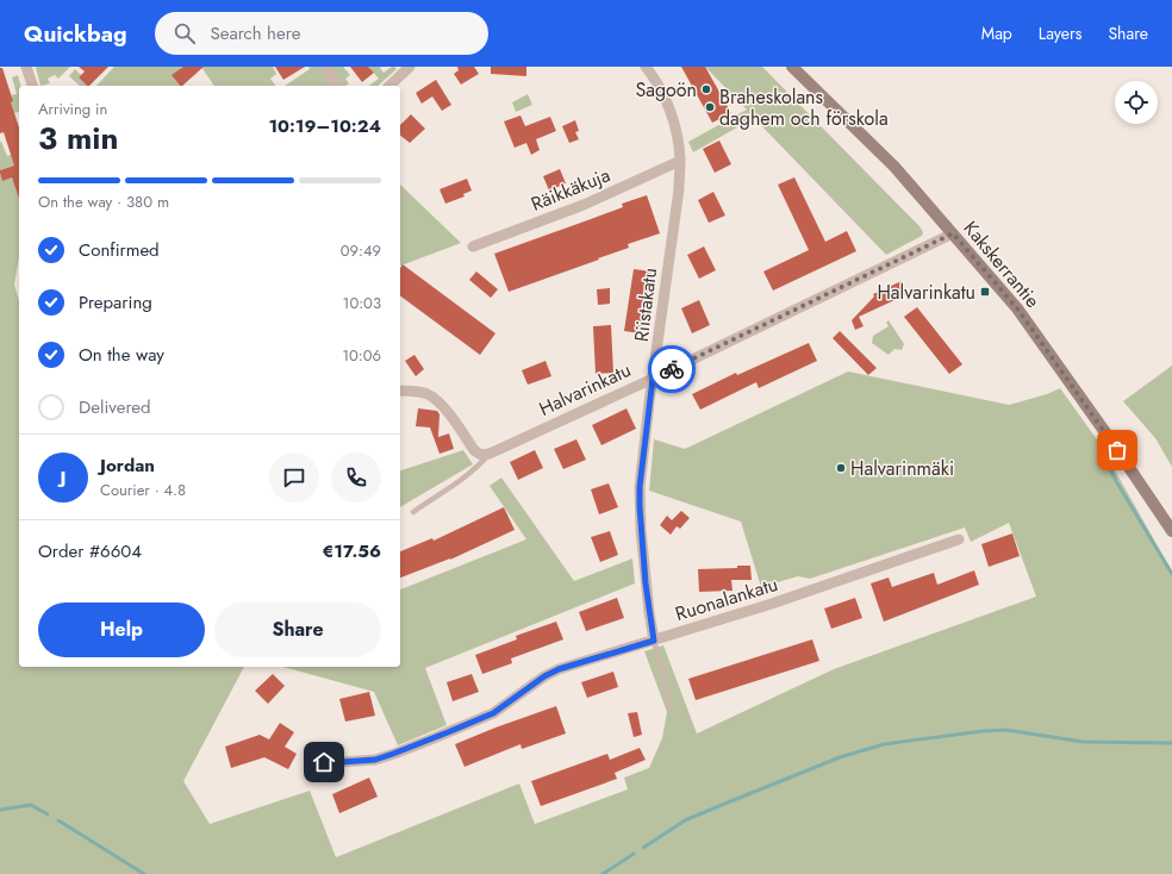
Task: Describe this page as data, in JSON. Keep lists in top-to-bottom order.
{
  "streets": {
    "main road": ["Kakskerrantie"],
    "street": [
      "Räikkäkuja",
      "Riistakatu",
      "Halvarinkatu",
      "Ruonalankatu"
    ]
  },
  "crossings": [
    ["Räikkäkuja", "Riistakatu"],
    ["Kakskerrantie", "Halvarinkatu"],
    ["Riistakatu", "Halvarinkatu"],
    ["Riistakatu", "Ruonalankatu"]
  ],
  "places": {
    "other": ["Sagoön", "Braheskolans daghem och förskola", "Halvarinmäki"],
    "transit": ["Halvarinkatu"]
  },
  "page": {
    "header": "Quickbag",
    "search": "Search here",
    "nav": ["Map", "Layers", "Share"],
    "heading": ["3 min", "Arriving in", "10:19–10:24"],
    "panel": [
      "Jordan",
      "Courier · 4.8",
      "Order #6604",
      "€17.56"
    ],
    "bar": "On the way · 380 m",
    "list": [
      ["Confirmed", "09:49"],
      ["Preparing", "10:03"],
      ["On the way", "10:06"],
      "Delivered"
    ],
    "round": "J",
    "buttons": ["Help", "Share"]
  }
}
